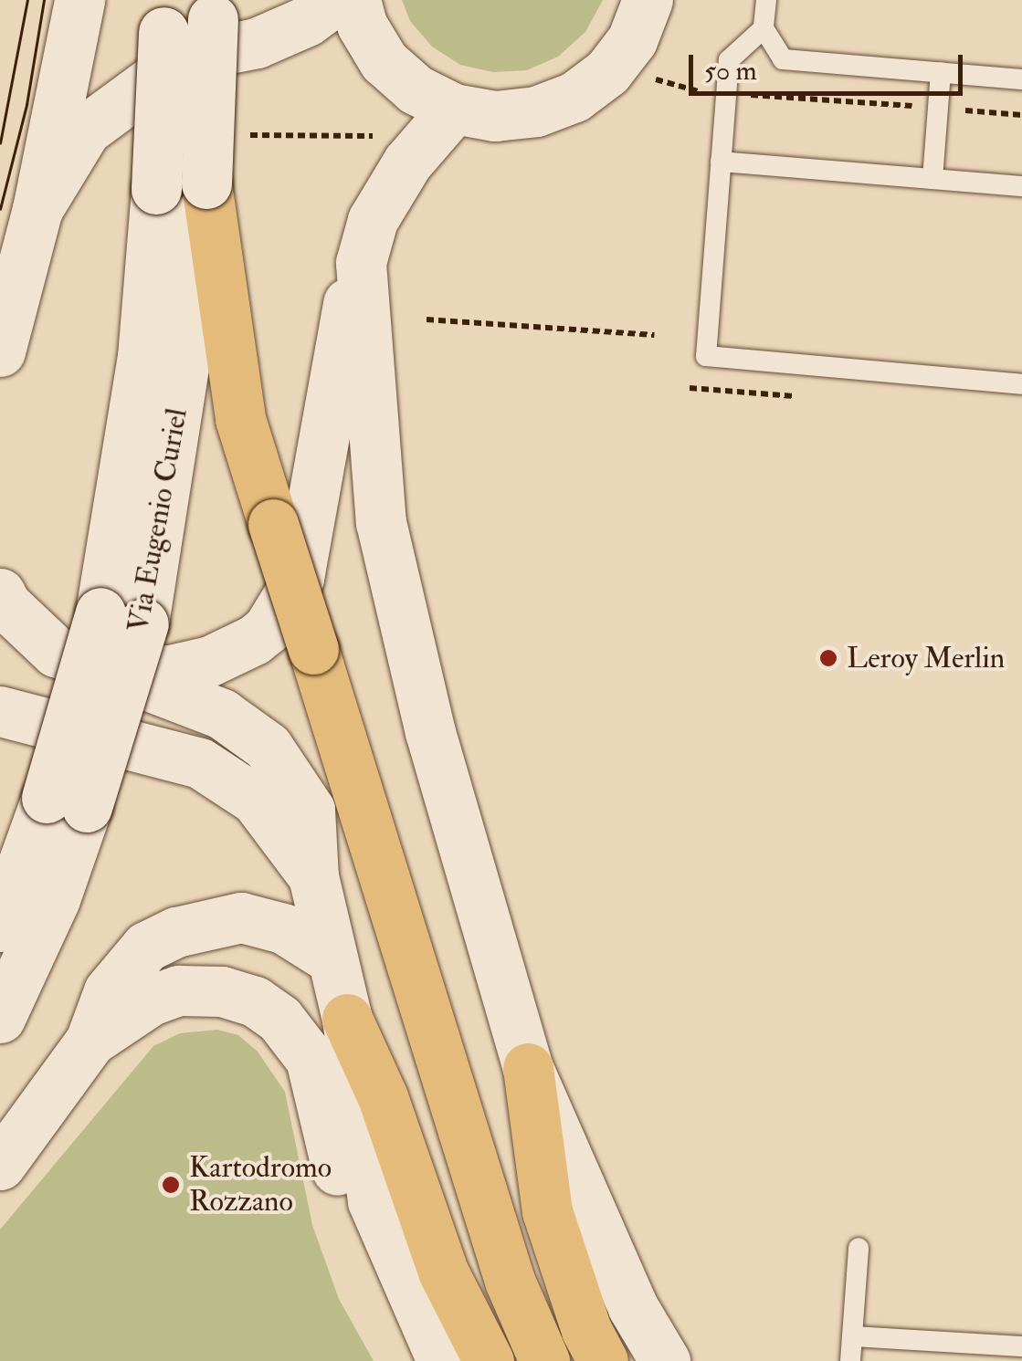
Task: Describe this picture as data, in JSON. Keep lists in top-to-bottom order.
{
  "streets": {
    "main road": ["Via Eugenio Curiel"]
  },
  "places": ["Leroy Merlin", "Kartodromo Rozzano"],
  "scale_bar": "50 m"
}
